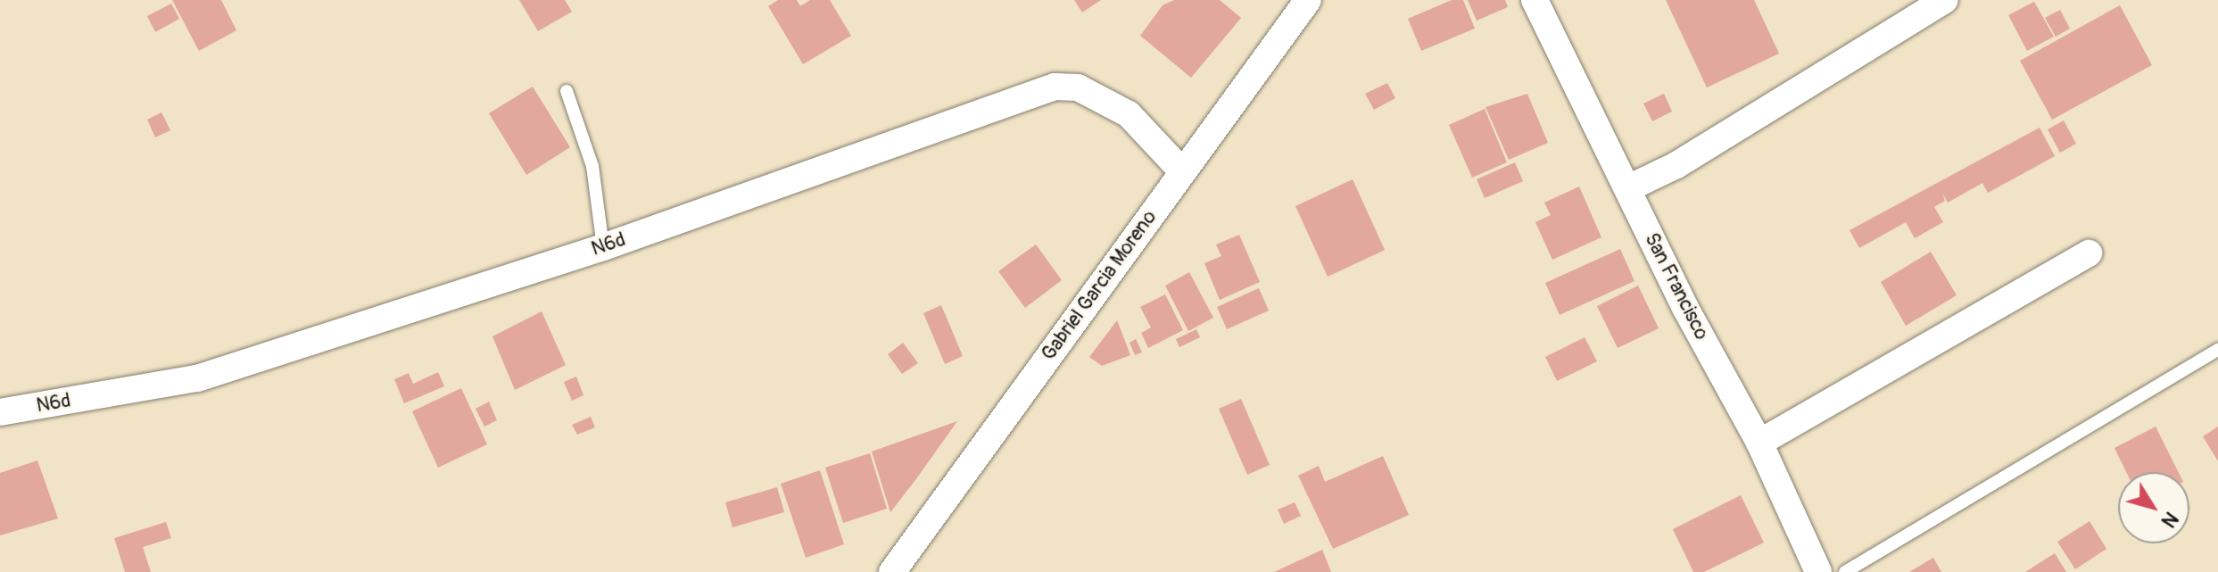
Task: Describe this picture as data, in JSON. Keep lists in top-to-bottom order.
{
  "streets": {
    "street": ["N6d", "Gabriel Garcia Moreno", "San Francisco"]
  },
  "crossings": [
    ["N6d", "Gabriel Garcia Moreno"]
  ],
  "north": "bottom right"
}
